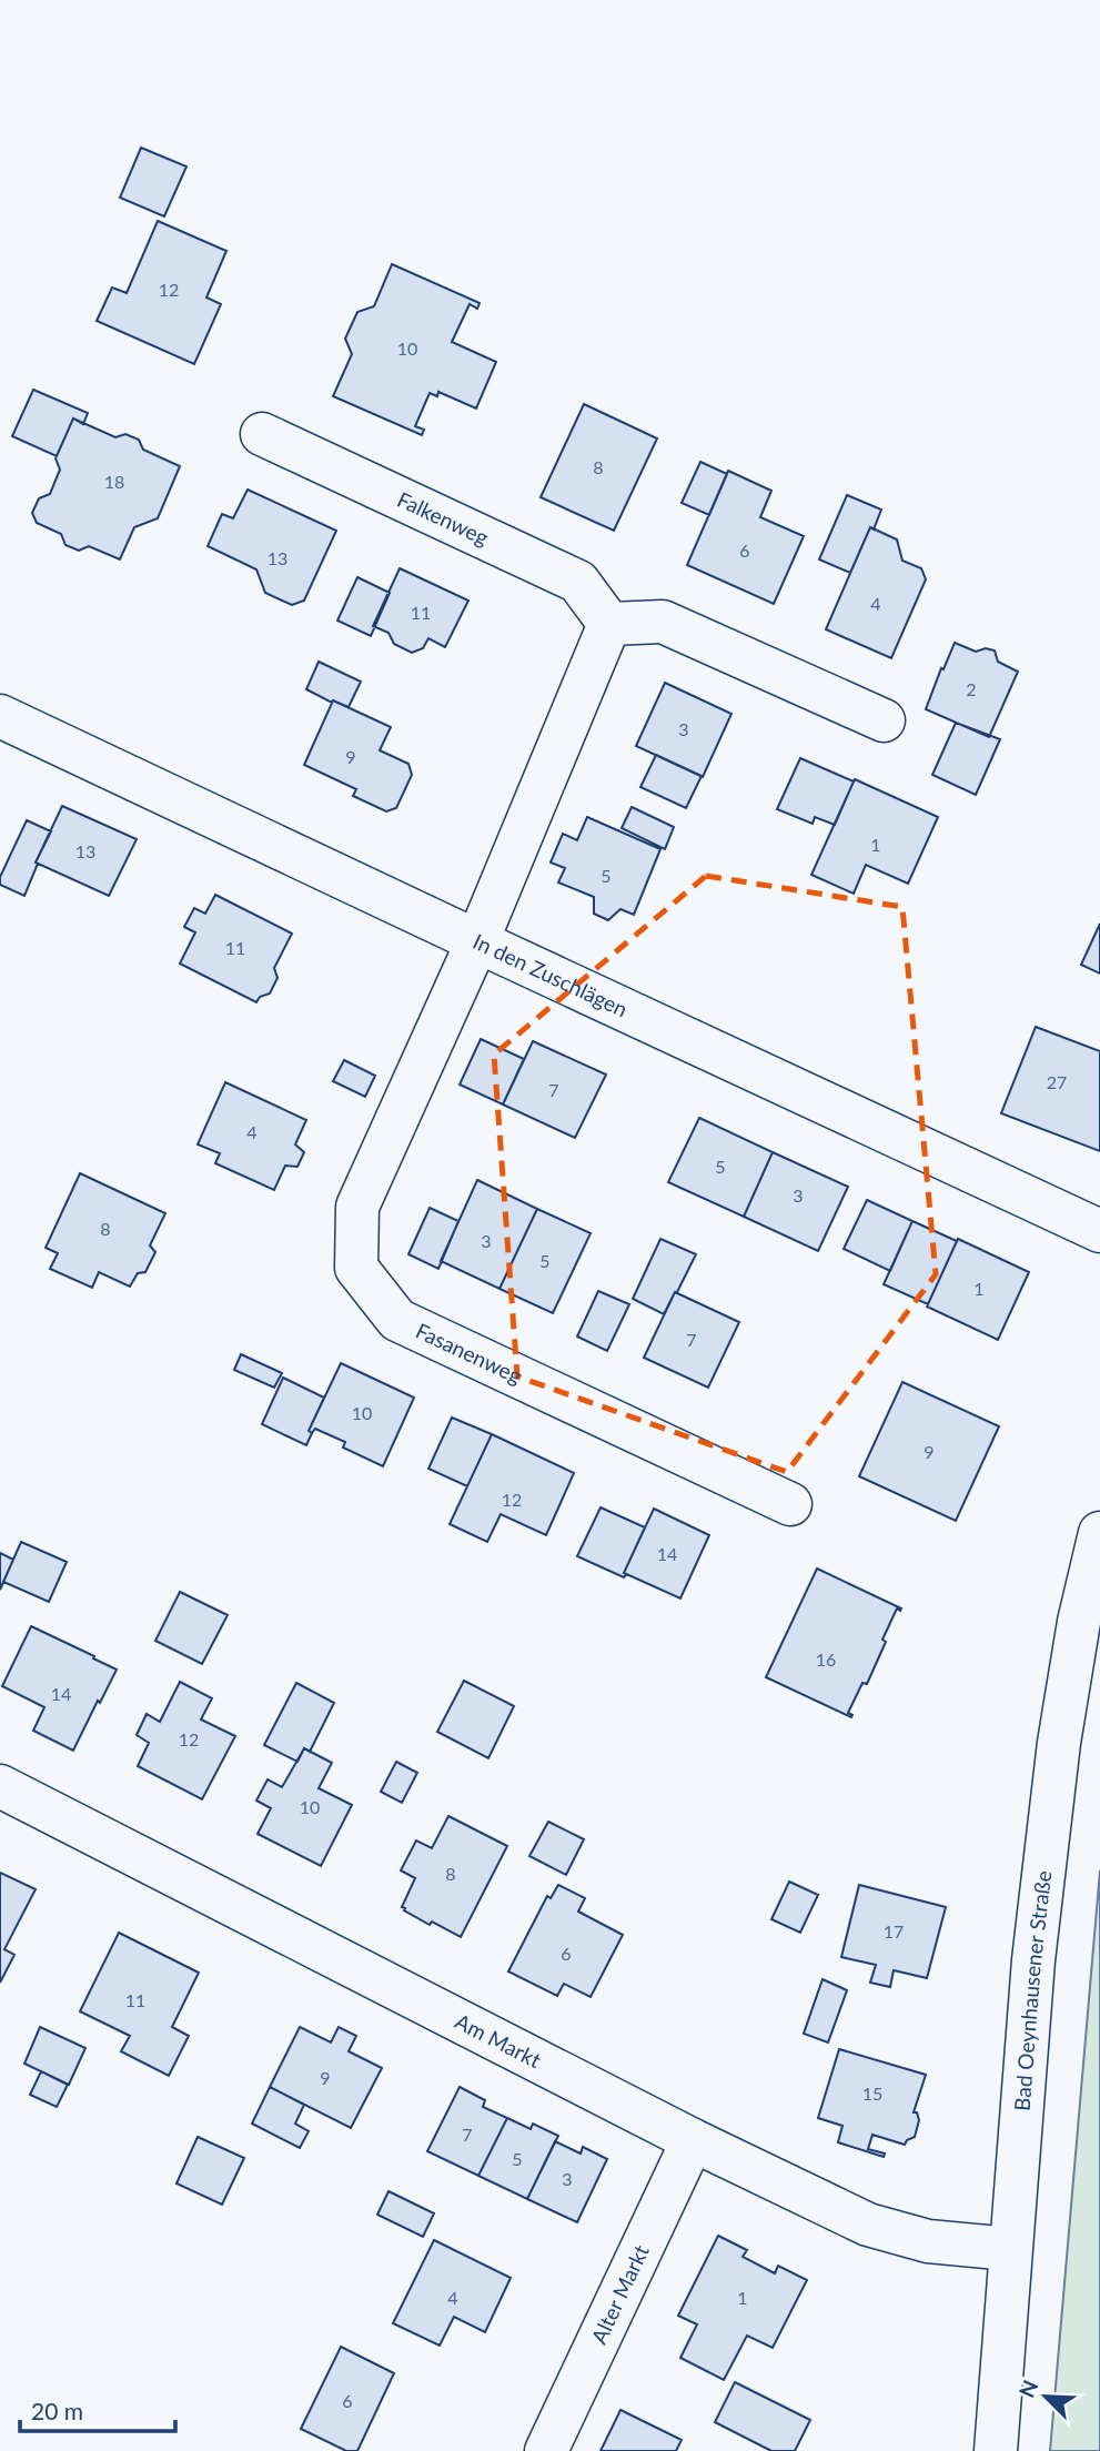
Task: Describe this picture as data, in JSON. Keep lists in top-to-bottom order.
{
  "streets": {
    "street": [
      "Falkenweg",
      "In den Zuschlägen",
      "Fasanenweg",
      "Bad Oeynhausener Straße",
      "Am Markt",
      "Alter Markt"
    ]
  },
  "crossings": [
    ["In den Zuschlägen", "Fasanenweg"],
    ["Bad Oeynhausener Straße", "Am Markt"],
    ["Am Markt", "Alter Markt"]
  ],
  "house_numbers": [
    "12",
    "10",
    "8",
    "18",
    "6",
    "13",
    "4",
    "11",
    "2",
    "3",
    "9",
    "1",
    "13",
    "5",
    "11",
    "27",
    "7",
    "4",
    "5",
    "3",
    "8",
    "3",
    "5",
    "1",
    "7",
    "10",
    "9",
    "12",
    "14",
    "16",
    "14",
    "12",
    "10",
    "8",
    "17",
    "6",
    "11",
    "9",
    "15",
    "7",
    "5",
    "3",
    "4",
    "1",
    "6"
  ],
  "scale_bar": "20 m",
  "north": "top left"
}
